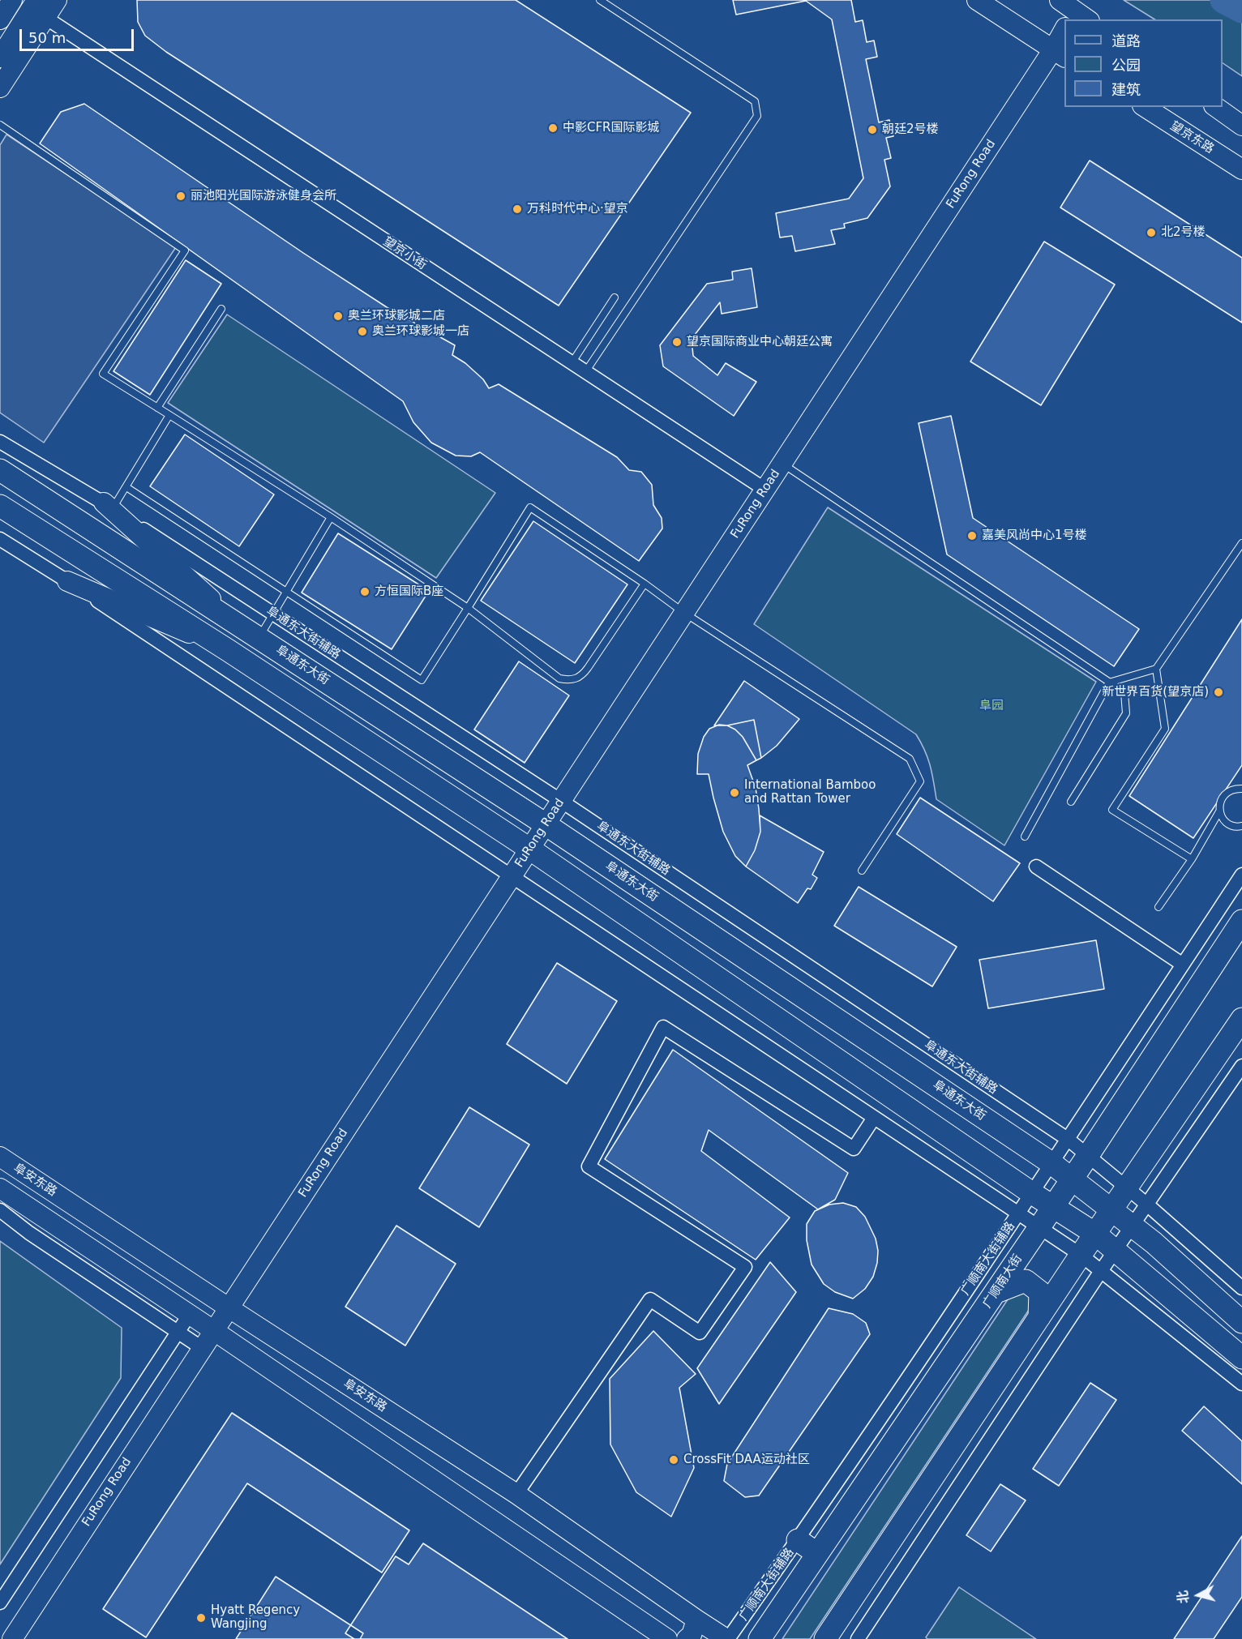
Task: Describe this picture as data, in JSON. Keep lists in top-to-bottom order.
{
  "streets": {
    "main road": ["阜通东大街", "广顺南大街"],
    "street": [
      "望京东路",
      "FuRong Road",
      "望京小街",
      "阜通东大街辅路",
      "阜安东路",
      "广顺南大街辅路"
    ]
  },
  "crossings": [
    ["FuRong Road", "望京小街"],
    ["FuRong Road", "阜通东大街辅路"],
    ["FuRong Road", "阜通东大街"],
    ["FuRong Road", "阜安东路"],
    ["阜通东大街辅路", "广顺南大街辅路"],
    ["阜通东大街辅路", "广顺南大街"],
    ["阜通东大街", "广顺南大街辅路"],
    ["阜通东大街", "广顺南大街"],
    ["阜安东路", "广顺南大街辅路"]
  ],
  "parks": ["阜园"],
  "places": [
    "中影CFR国际影城",
    "朝廷2号楼",
    "丽池阳光国际游泳健身会所",
    "万科时代中心·望京",
    "北2号楼",
    "奥兰环球影城二店",
    "奥兰环球影城一店",
    "望京国际商业中心朝廷公寓",
    "嘉美风尚中心1号楼",
    "方恒国际B座",
    "新世界百货(望京店)",
    "International Bamboo and Rattan Tower",
    "CrossFit DAA运动社区",
    "Hyatt Regency Wangjing"
  ],
  "legend": ["道路", "公园", "建筑"],
  "scale_bar": "50 m",
  "north": "left"
}
